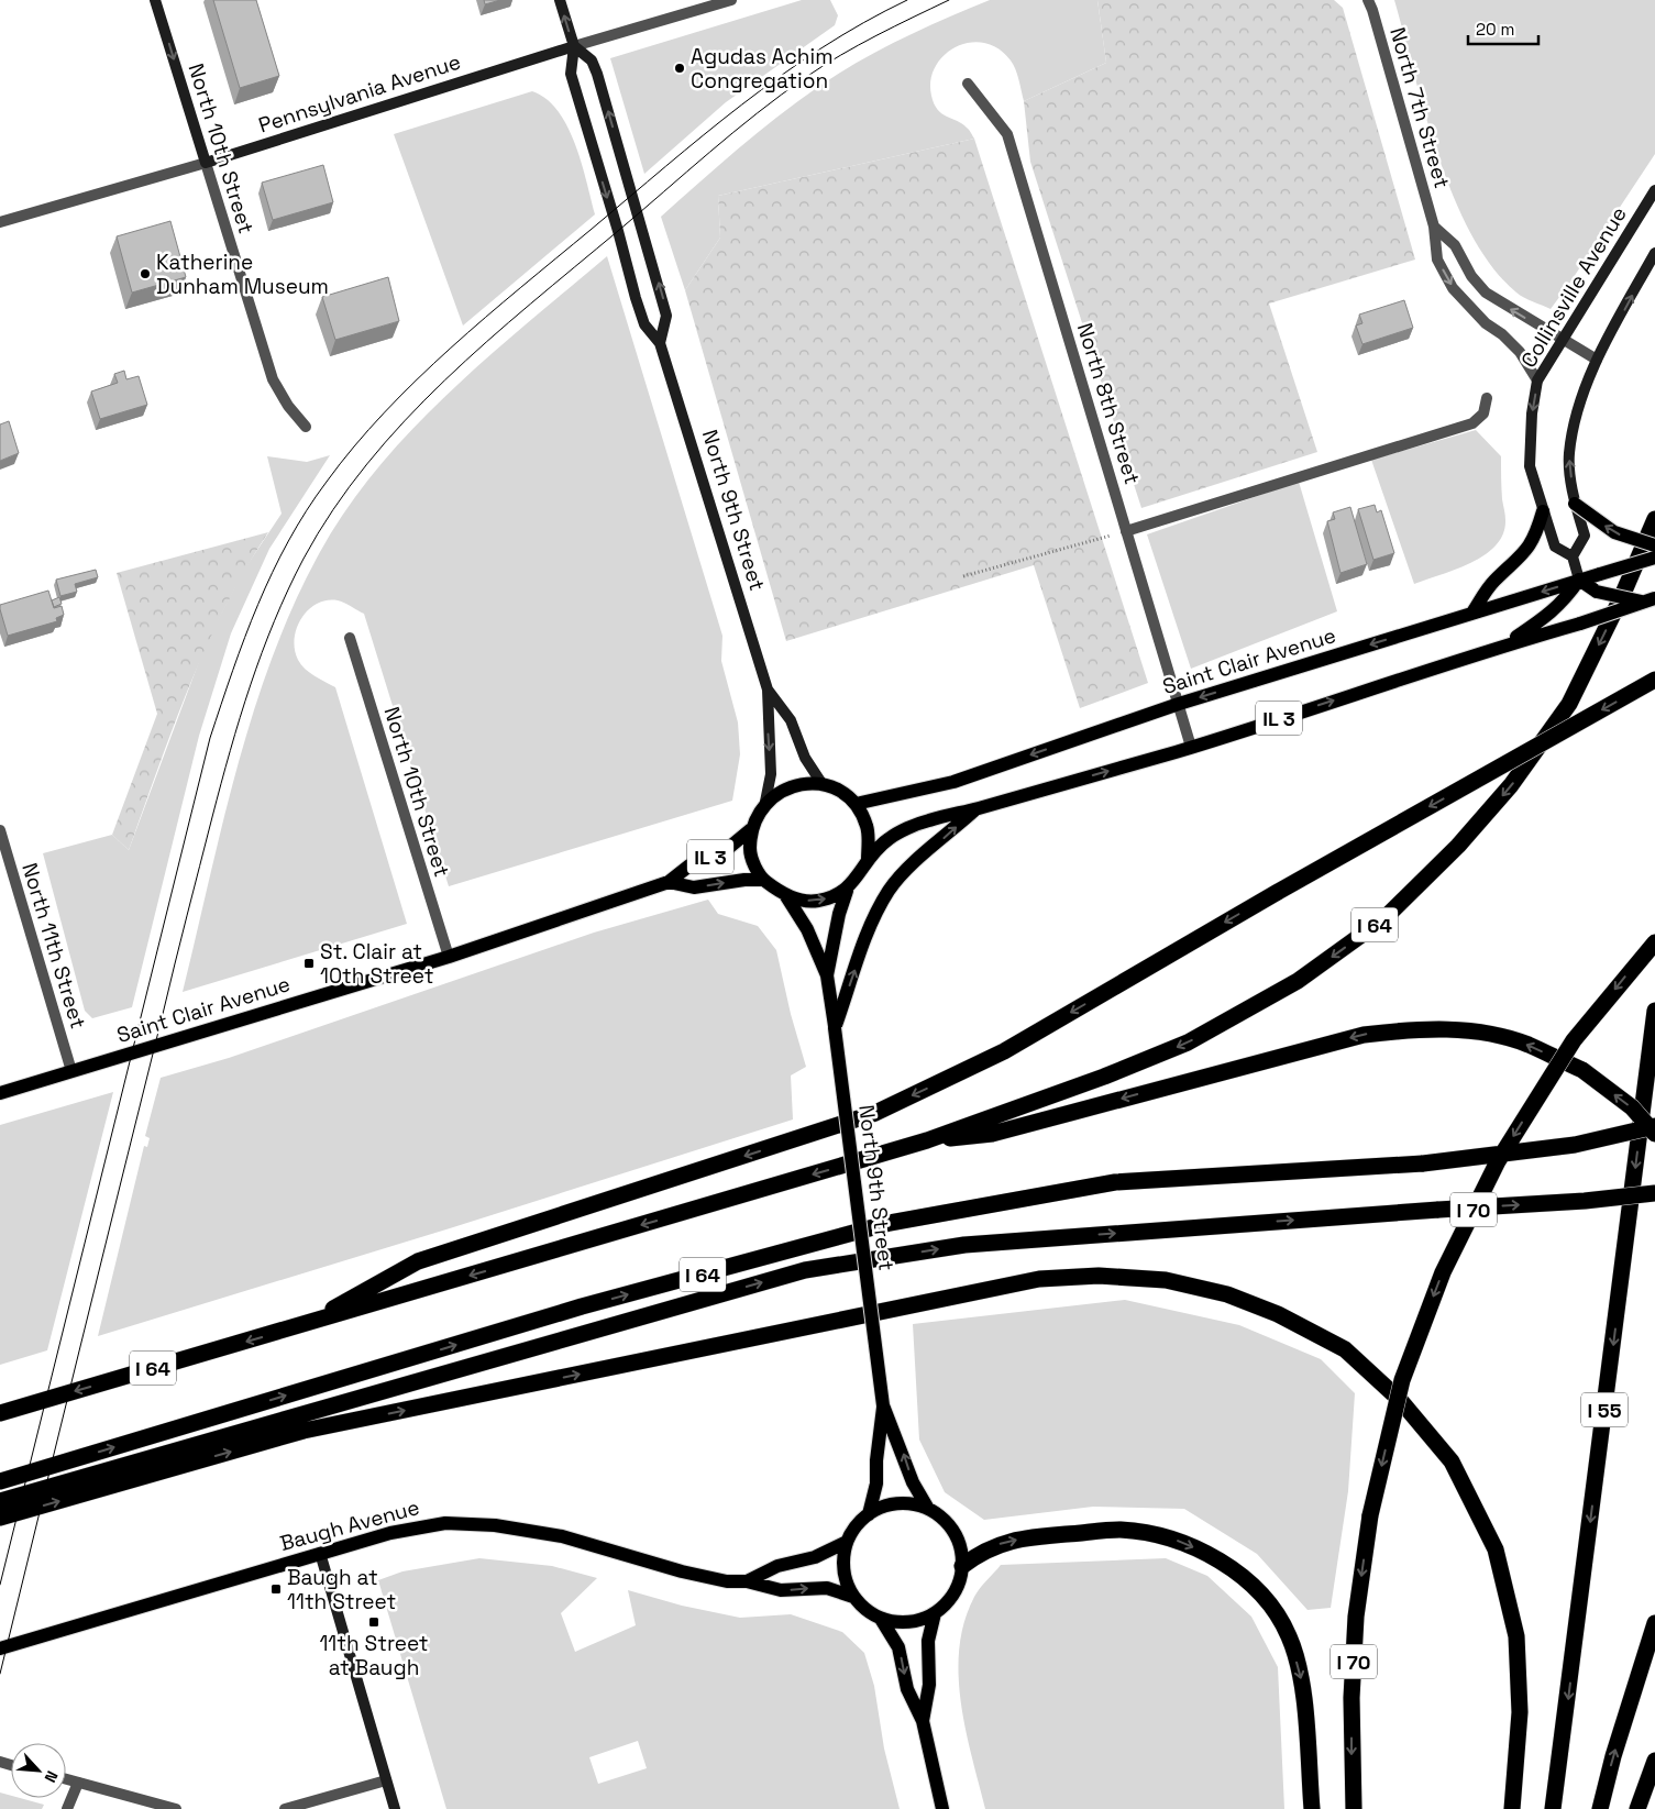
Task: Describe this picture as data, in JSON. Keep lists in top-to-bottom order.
{
  "streets": {
    "highway": ["I 64", "I 70", "I 55"],
    "main road": [
      "Pennsylvania Avenue",
      "North 10th Street",
      "Collinsville Avenue",
      "North 9th Street",
      "Saint Clair Avenue",
      "IL 3",
      "Baugh Avenue"
    ],
    "street": ["North 7th Street", "North 8th Street", "North 11th Street"]
  },
  "crossings": [
    ["Pennsylvania Avenue", "North 10th Street"],
    ["Pennsylvania Avenue", "North 9th Street"],
    ["North 7th Street", "Collinsville Avenue"],
    ["North 10th Street", "Saint Clair Avenue"],
    ["North 8th Street", "Saint Clair Avenue"],
    ["North 8th Street", "IL 3"],
    ["North 9th Street", "Saint Clair Avenue"],
    ["North 9th Street", "IL 3"],
    ["North 9th Street", "Baugh Avenue"],
    ["Saint Clair Avenue", "IL 3"],
    ["Saint Clair Avenue", "North 11th Street"]
  ],
  "places": {
    "other": ["Agudas Achim Congregation", "Katherine Dunham Museum"],
    "transit": ["St. Clair at 10th Street", "Baugh at 11th Street", "11th Street at Baugh"]
  },
  "scale_bar": "20 m",
  "north": "bottom right"
}
